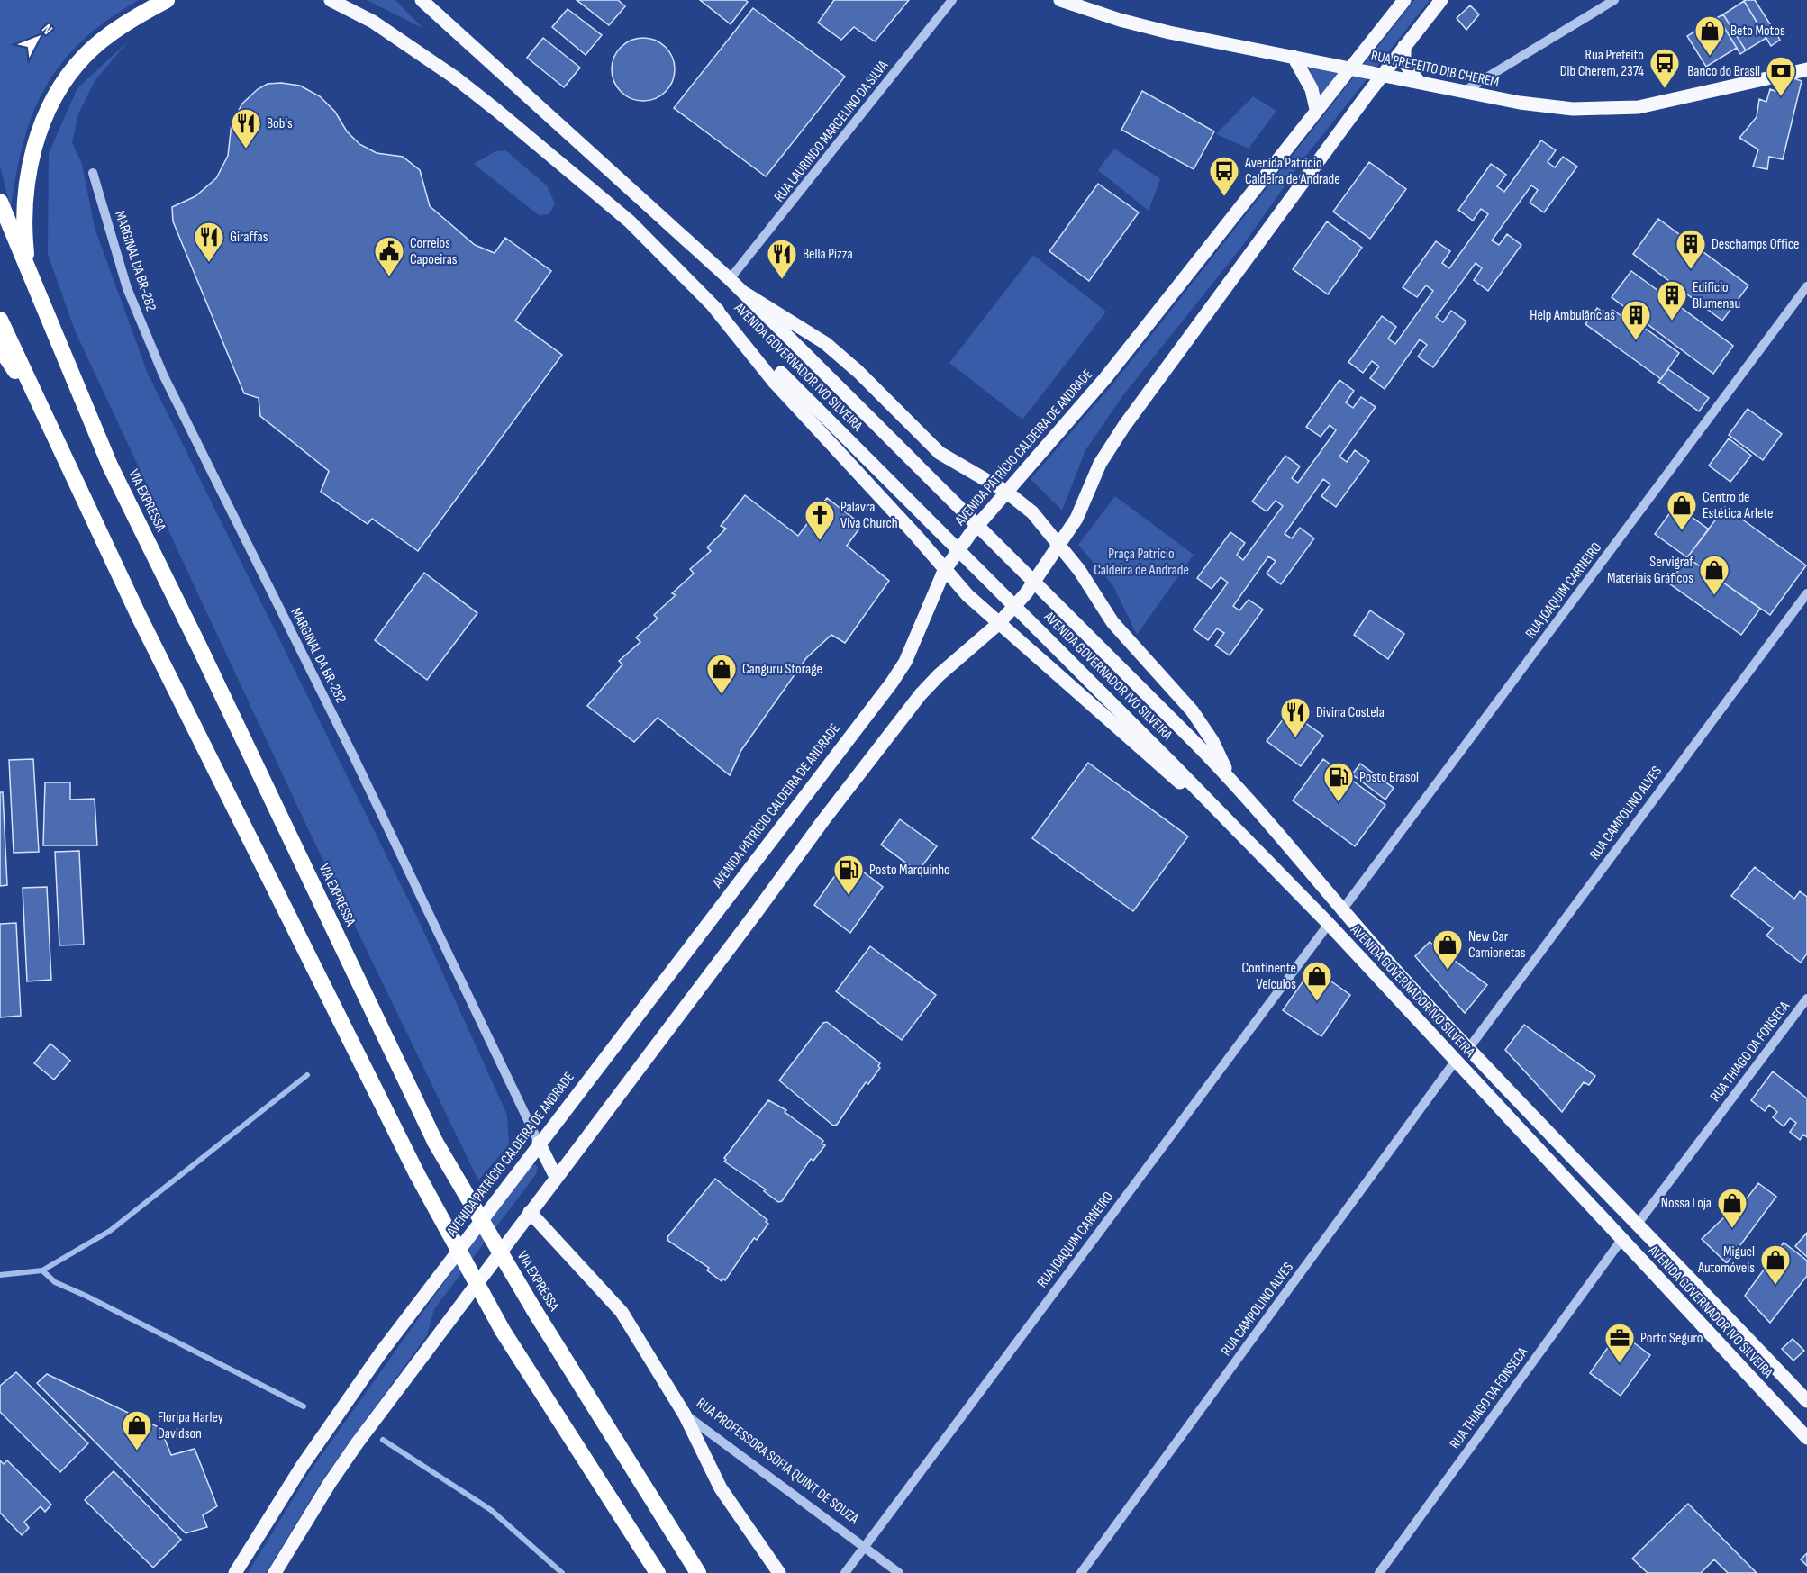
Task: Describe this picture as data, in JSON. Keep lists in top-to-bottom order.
{
  "streets": {
    "highway": ["VIA EXPRESSA"],
    "main road": [
      "RUA PREFEITO DIB CHEREM",
      "AVENIDA GOVERNADOR IVO SILVEIRA",
      "AVENIDA PATRÍCIO CALDEIRA DE ANDRADE",
      "RUA PROFESSORA SOFIA QUINT DE SOUZA"
    ],
    "street": [
      "RUA LAURINDO MARCELINO DA SILVA",
      "MARGINAL DA BR-282",
      "RUA JOAQUIM CARNEIRO",
      "RUA CAMPOLINO ALVES",
      "RUA THIAGO DA FONSECA"
    ]
  },
  "crossings": [
    ["RUA PREFEITO DIB CHEREM", "AVENIDA PATRÍCIO CALDEIRA DE ANDRADE"],
    ["RUA LAURINDO MARCELINO DA SILVA", "AVENIDA GOVERNADOR IVO SILVEIRA"],
    ["MARGINAL DA BR-282", "AVENIDA PATRÍCIO CALDEIRA DE ANDRADE"],
    ["AVENIDA GOVERNADOR IVO SILVEIRA", "RUA JOAQUIM CARNEIRO"],
    ["AVENIDA GOVERNADOR IVO SILVEIRA", "RUA CAMPOLINO ALVES"],
    ["AVENIDA GOVERNADOR IVO SILVEIRA", "RUA THIAGO DA FONSECA"],
    ["RUA JOAQUIM CARNEIRO", "RUA PROFESSORA SOFIA QUINT DE SOUZA"]
  ],
  "parks": ["Praça Patrício Caldeira de Andrade"],
  "places": {
    "shop": [
      "Beto Motos",
      "Centro de Estética Arlete",
      "Servigraf Materiais Gráficos",
      "Canguru Storage",
      "New Car Camionetas",
      "Continente Veículos",
      "Nossa Loja",
      "Miguel Automóveis",
      "Floripa Harley Davidson"
    ],
    "bus stop": ["Rua Prefeito Dib Cherem, 2374", "Avenida Patricio Caldeira de Andrade"],
    "bank": ["Banco do Brasil"],
    "restaurant": [
      "Bob's",
      "Giraffas",
      "Bella Pizza",
      "Divina Costela"
    ],
    "building": ["Deschamps Office", "Edifício Blumenau", "Help Ambulâncias"],
    "public building": ["Correios Capoeiras"],
    "church": ["Palavra Viva Church"],
    "fuel station": ["Posto Brasol", "Posto Marquinho"],
    "office": ["Porto Seguro"]
  },
  "north": "top right"
}
